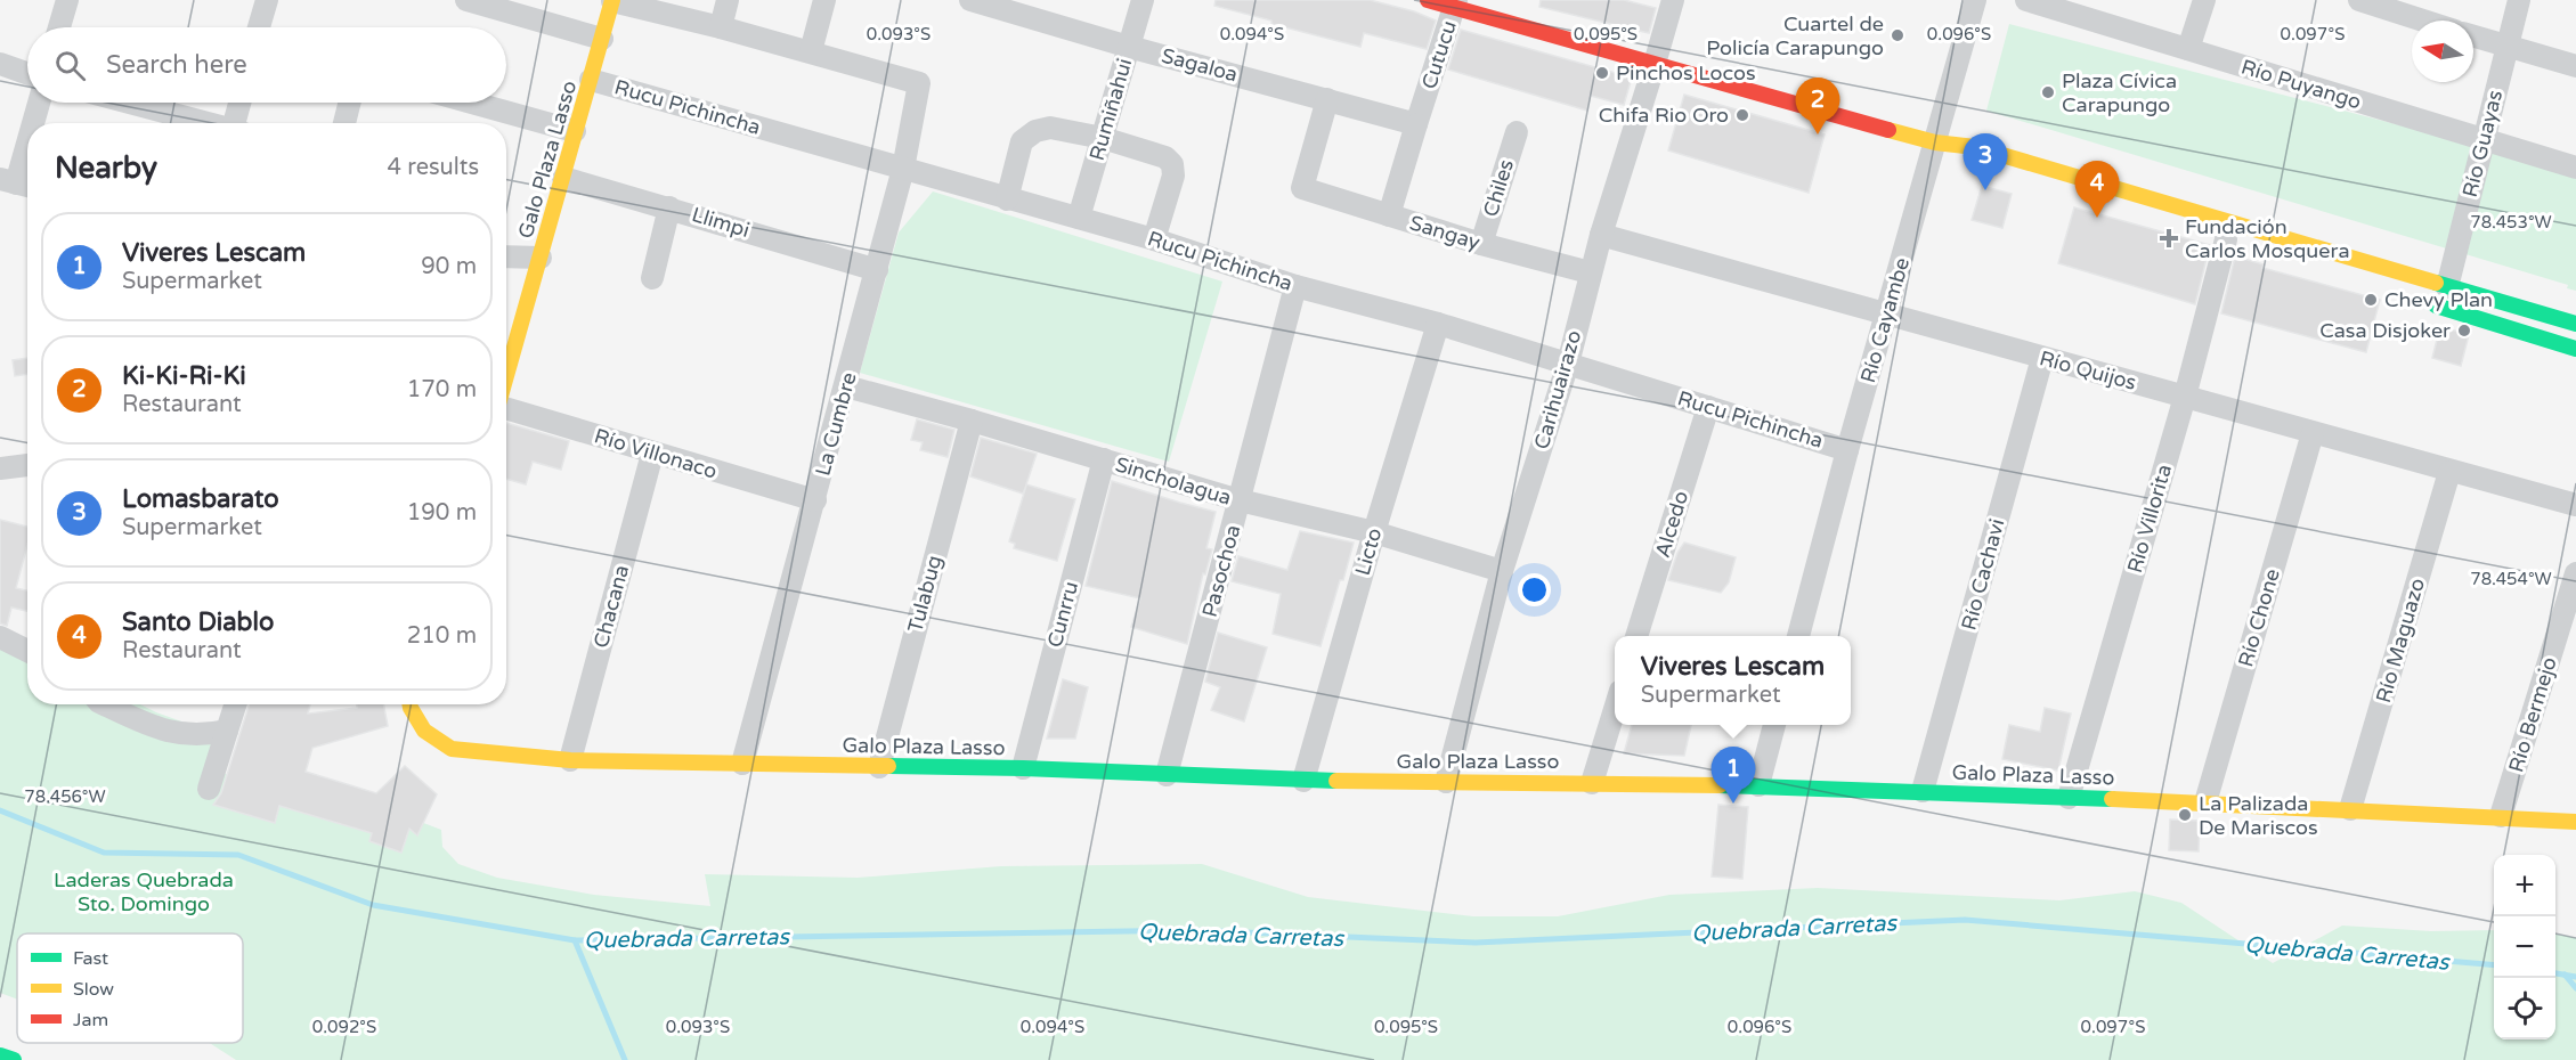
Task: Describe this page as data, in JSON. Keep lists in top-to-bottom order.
{
  "streets": {
    "main road": ["Galo Plaza Lasso"],
    "street": [
      "Cutucu",
      "Sagaloa",
      "Río Puyango",
      "Rucu Pichincha",
      "Rumiñahui",
      "Río Guayas",
      "Chiles",
      "Llimpi",
      "Sangay",
      "Río Cayambe",
      "Río Quijos",
      "Carihuairazo",
      "La Cumbre",
      "Río Villonaco",
      "Sincholagua",
      "Río Villorita",
      "Alcedo",
      "Licto",
      "Pasochoa",
      "Río Cachavi",
      "Tulabug",
      "Chacana",
      "Cunrru",
      "Río Chone",
      "Río Maguazo",
      "Río Bermejo"
    ]
  },
  "crossings": [
    ["Cutucu", "Sagaloa"],
    ["Cutucu", "Sangay"],
    ["Sagaloa", "Rumiñahui"],
    ["Sagaloa", "Sangay"],
    ["Río Puyango", "Río Guayas"],
    ["Rucu Pichincha", "Rumiñahui"],
    ["Rucu Pichincha", "Galo Plaza Lasso"],
    ["Rucu Pichincha", "Río Cayambe"],
    ["Rucu Pichincha", "Carihuairazo"],
    ["Rucu Pichincha", "La Cumbre"],
    ["Rucu Pichincha", "Alcedo"],
    ["Rucu Pichincha", "Licto"],
    ["Rucu Pichincha", "Pasochoa"],
    ["Galo Plaza Lasso", "Llimpi"],
    ["Galo Plaza Lasso", "Carihuairazo"],
    ["Galo Plaza Lasso", "La Cumbre"],
    ["Galo Plaza Lasso", "Río Villorita"],
    ["Galo Plaza Lasso", "Licto"],
    ["Galo Plaza Lasso", "Pasochoa"],
    ["Galo Plaza Lasso", "Río Cachavi"],
    ["Galo Plaza Lasso", "Tulabug"],
    ["Galo Plaza Lasso", "Chacana"],
    ["Galo Plaza Lasso", "Cunrru"],
    ["Galo Plaza Lasso", "Río Chone"],
    ["Galo Plaza Lasso", "Río Maguazo"],
    ["Galo Plaza Lasso", "Río Bermejo"],
    ["Chiles", "Sangay"],
    ["Llimpi", "La Cumbre"],
    ["Sangay", "Carihuairazo"],
    ["Río Cayambe", "Río Quijos"],
    ["Río Quijos", "Carihuairazo"],
    ["Río Quijos", "Río Villorita"],
    ["Río Quijos", "Río Cachavi"],
    ["Río Quijos", "Río Chone"],
    ["Río Quijos", "Río Maguazo"],
    ["Carihuairazo", "Sincholagua"],
    ["La Cumbre", "Río Villonaco"],
    ["La Cumbre", "Sincholagua"],
    ["Río Villonaco", "Chacana"],
    ["Sincholagua", "Licto"],
    ["Sincholagua", "Pasochoa"],
    ["Sincholagua", "Tulabug"],
    ["Sincholagua", "Cunrru"]
  ],
  "water": ["Quebrada Carretas"],
  "parks": ["Laderas Quebrada Sto. Domingo"],
  "places": {
    "other": [
      "Cuartel de Policía Carapungo",
      "Pinchos Locos",
      "Plaza Cívica Carapungo",
      "Chifa Rio Oro",
      "Chevy Plan",
      "Casa Disjoker",
      "La Palizada De Mariscos"
    ],
    "health": ["Fundación Carlos Mosquera"]
  },
  "legend": ["Fast", "Slow", "Jam"],
  "north": "left",
  "page": {
    "search": "Search here",
    "pins": [
      "2",
      "3",
      "4",
      "1"
    ],
    "heading": ["Nearby", "4 results"],
    "list": [
      {
        "mark": "1",
        "name": "Viveres Lescam",
        "note": "Supermarket",
        "value": "90 m"
      },
      {
        "mark": "2",
        "name": "Ki-Ki-Ri-Ki",
        "note": "Restaurant",
        "value": "170 m"
      },
      {
        "mark": "3",
        "name": "Lomasbarato",
        "note": "Supermarket",
        "value": "190 m"
      },
      {
        "mark": "4",
        "name": "Santo Diablo",
        "note": "Restaurant",
        "value": "210 m"
      }
    ],
    "popup": ["Viveres Lescam", "Supermarket"],
    "map_buttons": ["+", "−"]
  },
  "coordinates": [
    "0.093°S",
    "0.094°S",
    "0.095°S",
    "0.096°S",
    "0.097°S",
    "78.453°W",
    "78.454°W",
    "78.456°W",
    "0.092°S"
  ]
}
